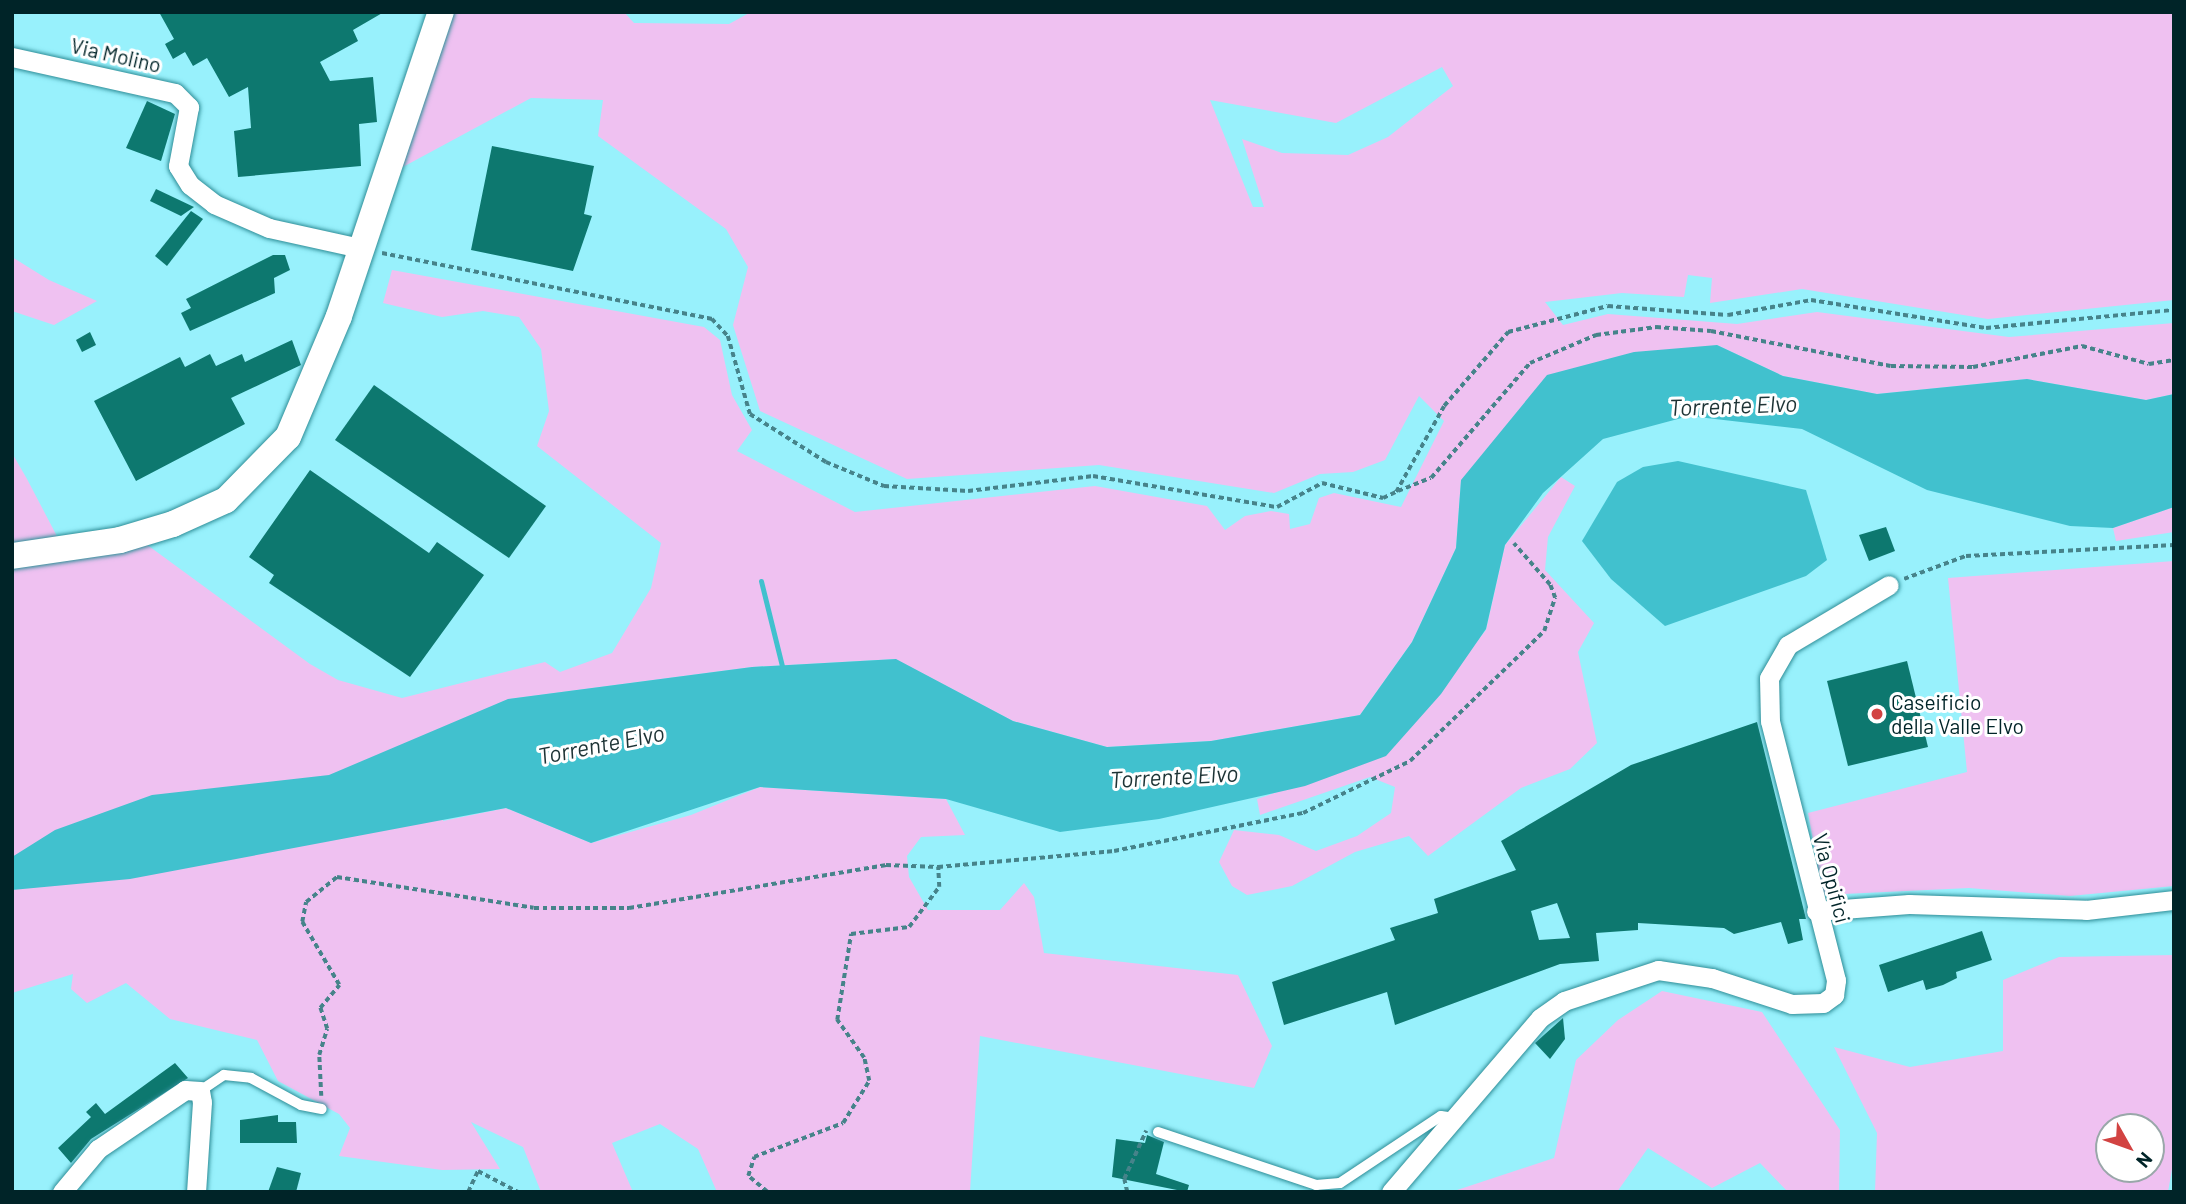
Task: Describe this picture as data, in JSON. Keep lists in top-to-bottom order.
{
  "streets": {
    "street": ["Via Molino", "Via Opifici"]
  },
  "water": ["Torrente Elvo"],
  "places": ["Caseificio della Valle Elvo"],
  "north": "bottom right"
}
